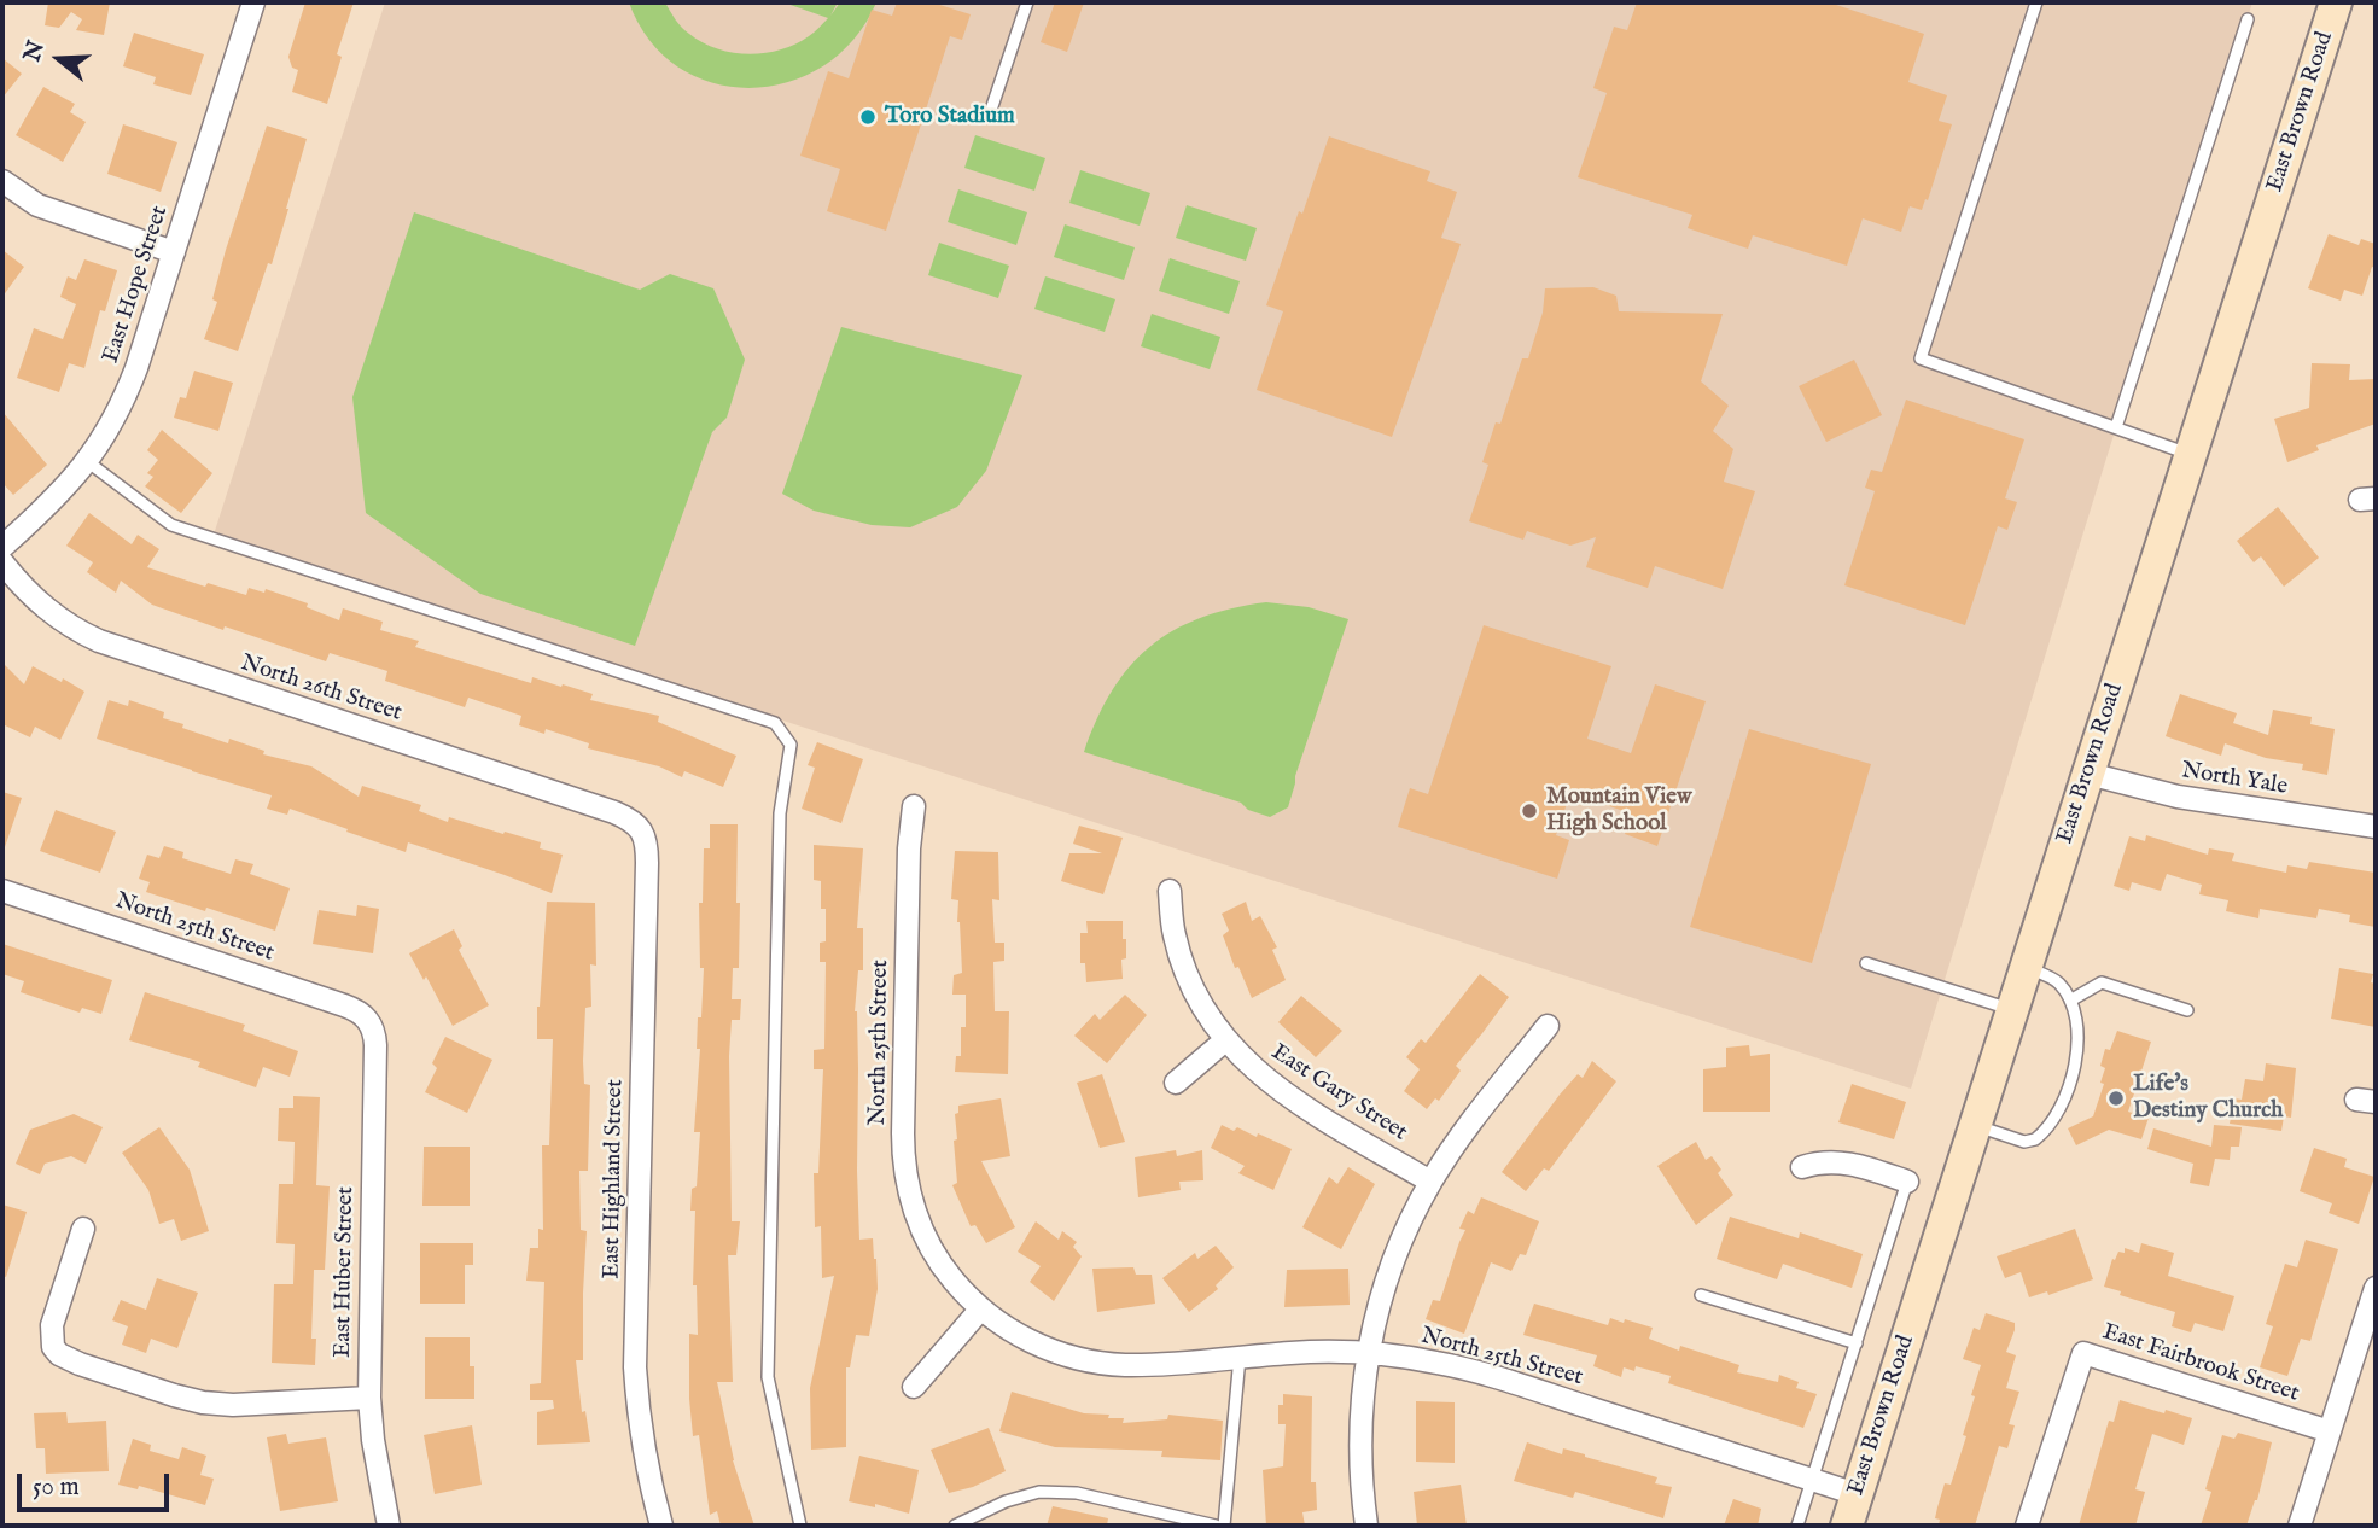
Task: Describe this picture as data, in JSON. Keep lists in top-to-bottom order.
{
  "streets": {
    "main road": ["East Brown Road"],
    "street": [
      "East Hope Street",
      "North 26th Street",
      "North Yale",
      "North 25th Street",
      "East Gary Street",
      "East Highland Street",
      "East Huber Street",
      "East Fairbrook Street"
    ]
  },
  "crossings": [
    ["East Brown Road", "North Yale"],
    ["East Brown Road", "North 25th Street"],
    ["North 26th Street", "East Highland Street"],
    ["North 25th Street", "East Huber Street"]
  ],
  "places": ["Toro Stadium", "Mountain View High School", "Life's Destiny Church"],
  "scale_bar": "50 m",
  "north": "left"
}
